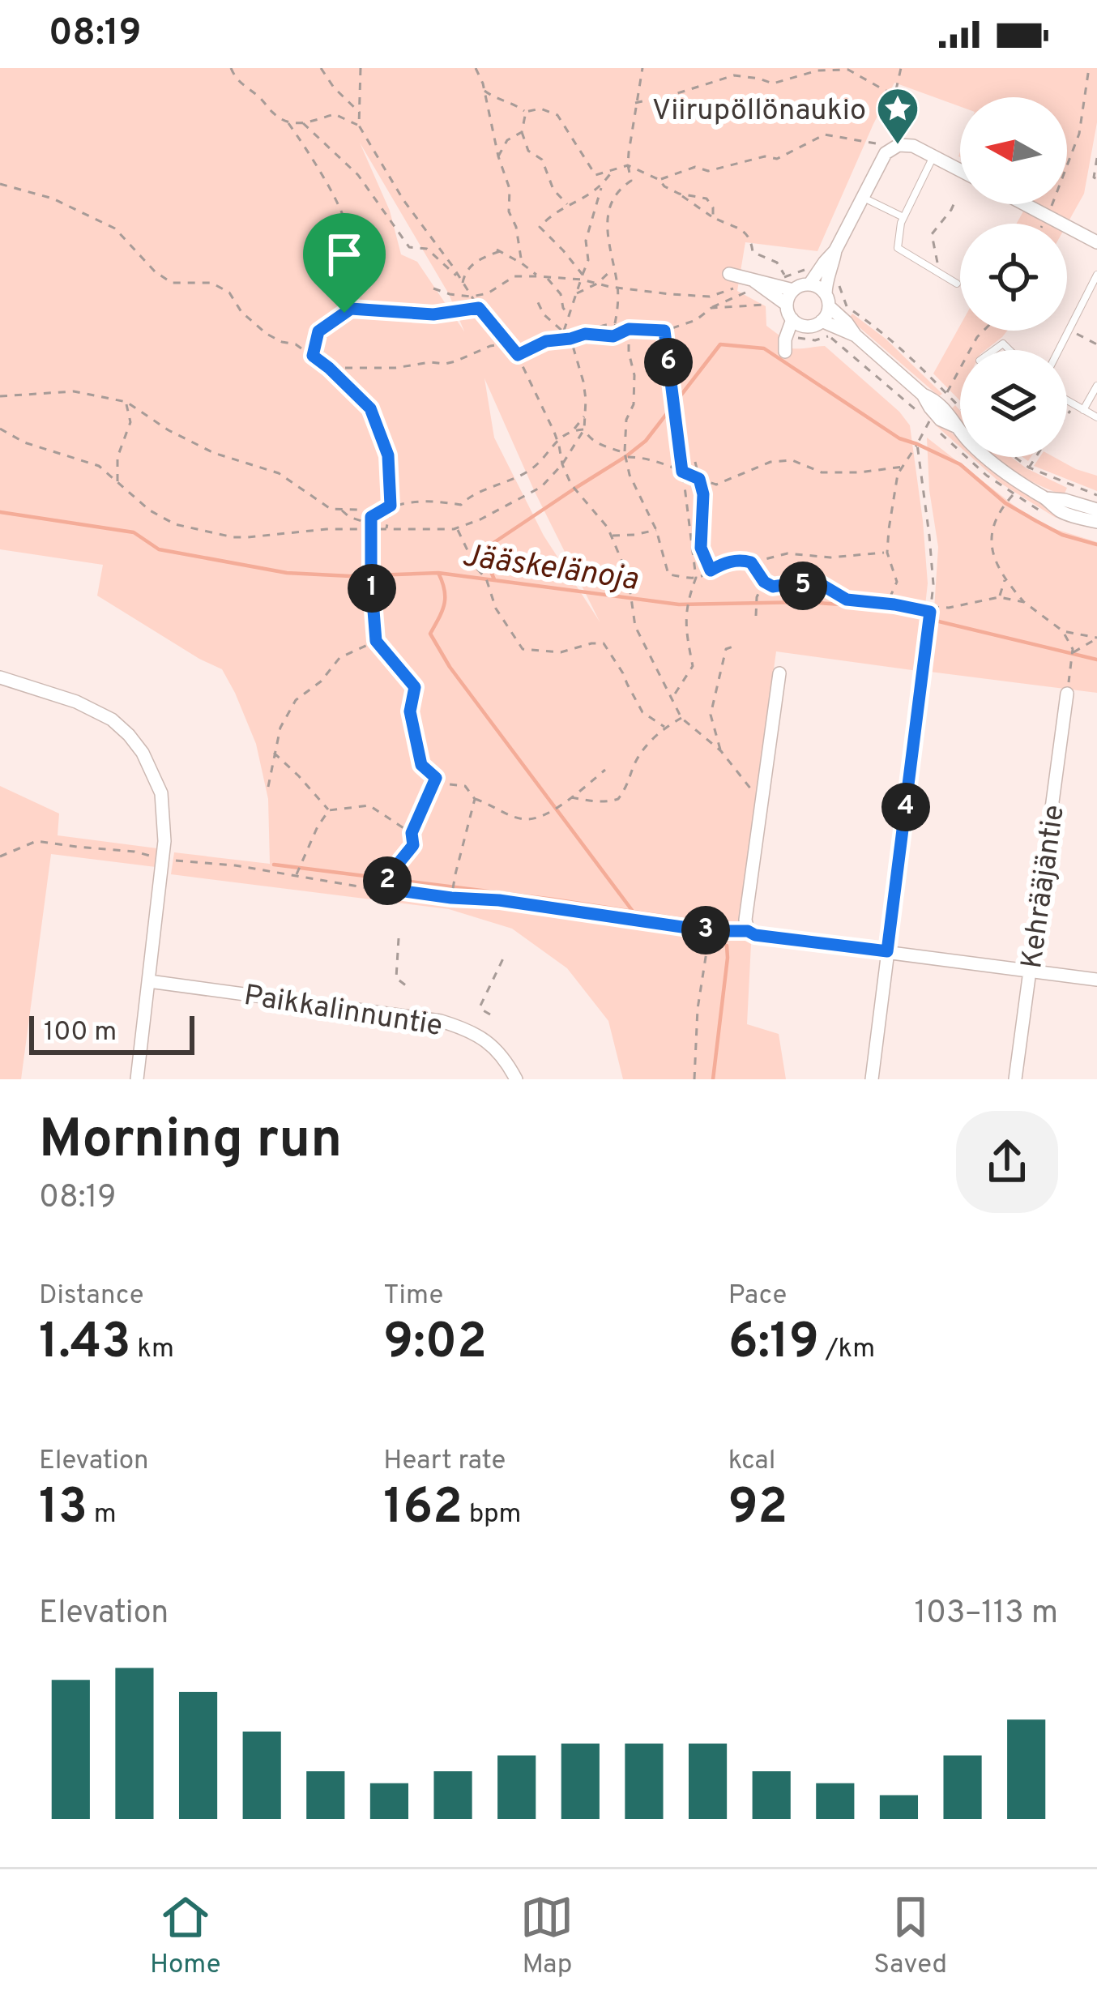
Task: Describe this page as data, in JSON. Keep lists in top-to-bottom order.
{
  "streets": {
    "street": ["Kehrääjäntie", "Paikkalinnuntie"]
  },
  "water": ["Jääskelänoja"],
  "places": {
    "place": ["Viirupöllönaukio"]
  },
  "scale_bar": "100 m",
  "north": "left",
  "page": {
    "status": "08:19",
    "pins": [
      "6",
      "5",
      "1",
      "4",
      "2",
      "3"
    ],
    "scale": "100 m",
    "heading": ["Morning run", "08:19"],
    "stats": [
      ["Distance", "1.43 km"],
      ["Time", "9:02"],
      ["Pace", "6:19 /km"],
      ["Elevation", "13 m"],
      ["Heart rate", "162 bpm"],
      ["kcal", "92"]
    ],
    "chart": ["Elevation", "103–113 m"],
    "tabs": ["Home", "Map", "Saved"]
  }
}
